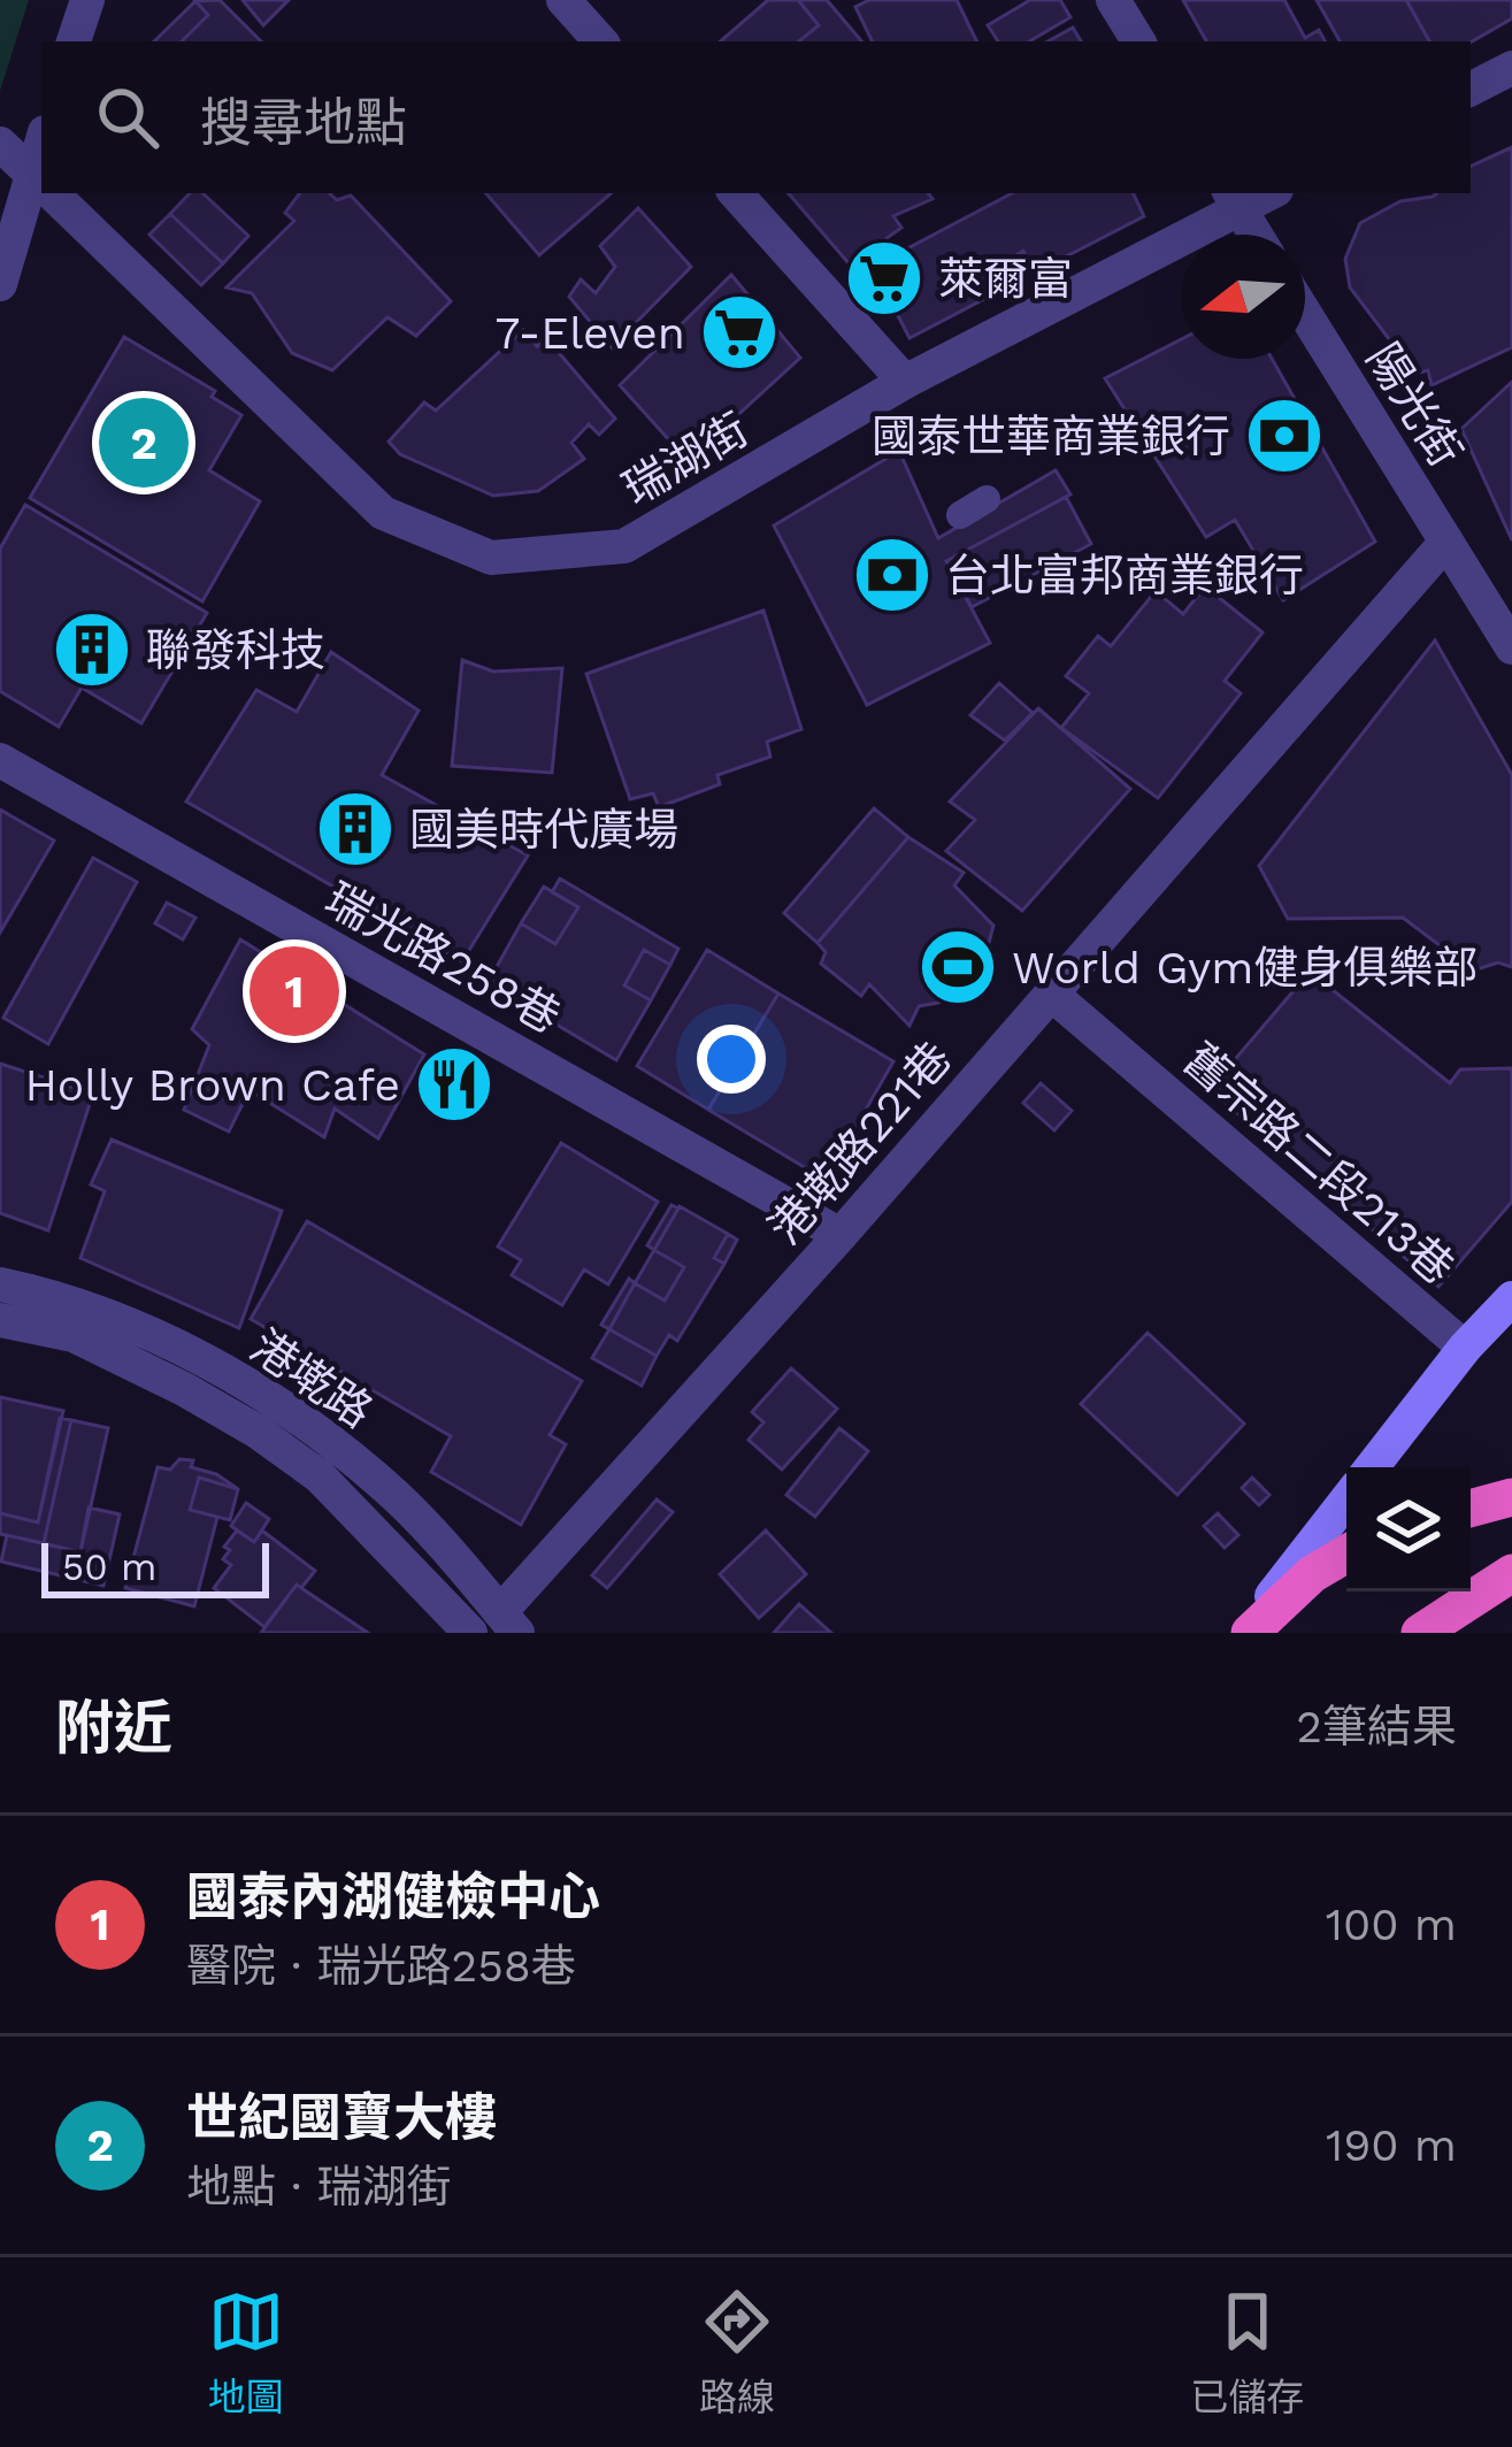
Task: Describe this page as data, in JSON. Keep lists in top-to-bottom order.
{
  "streets": {
    "street": [
      "陽光街",
      "瑞湖街",
      "瑞光路258巷",
      "港墘路221巷",
      "舊宗路二段213巷",
      "港墘路"
    ]
  },
  "crossings": [
    ["陽光街", "港墘路221巷"],
    ["瑞光路258巷", "港墘路221巷"],
    ["港墘路221巷", "舊宗路二段213巷"],
    ["港墘路221巷", "港墘路"]
  ],
  "places": {
    "supermarket": ["萊爾富", "7-Eleven"],
    "bank": ["國泰世華商業銀行", "台北富邦商業銀行"],
    "building": ["聯發科技", "國美時代廣場"],
    "sports": ["World Gym健身俱樂部"],
    "restaurant": ["Holly Brown Cafe"]
  },
  "scale_bar": "50 m",
  "north": "left",
  "page": {
    "search": "搜尋地點",
    "pins": ["2", "1"],
    "scale": "50 m",
    "heading": ["附近", "2筆結果"],
    "list": [
      {
        "mark": "1",
        "name": "國泰內湖健檢中心",
        "note": "醫院 · 瑞光路258巷",
        "value": "100 m"
      },
      {
        "mark": "2",
        "name": "世紀國寶大樓",
        "note": "地點 · 瑞湖街",
        "value": "190 m"
      }
    ],
    "nav": ["地圖", "路線", "已儲存"]
  }
}
